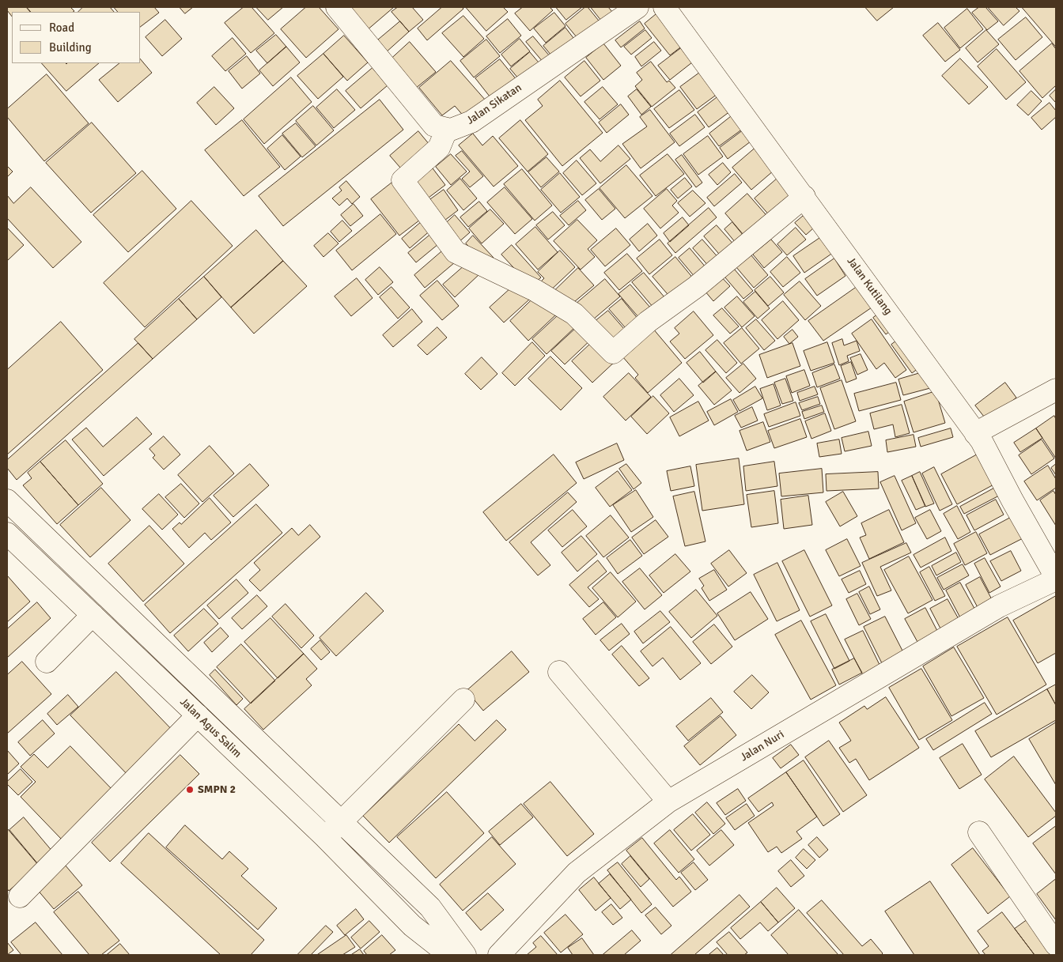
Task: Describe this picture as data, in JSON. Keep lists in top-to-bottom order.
{
  "streets": {
    "street": [
      "Jalan Sikatan",
      "Jalan Kutilang",
      "Jalan Agus Salim",
      "Jalan Nuri"
    ]
  },
  "crossings": [
    ["Jalan Kutilang", "Jalan Nuri"]
  ],
  "places": ["SMPN 2"],
  "legend": ["Road", "Building"]
}
